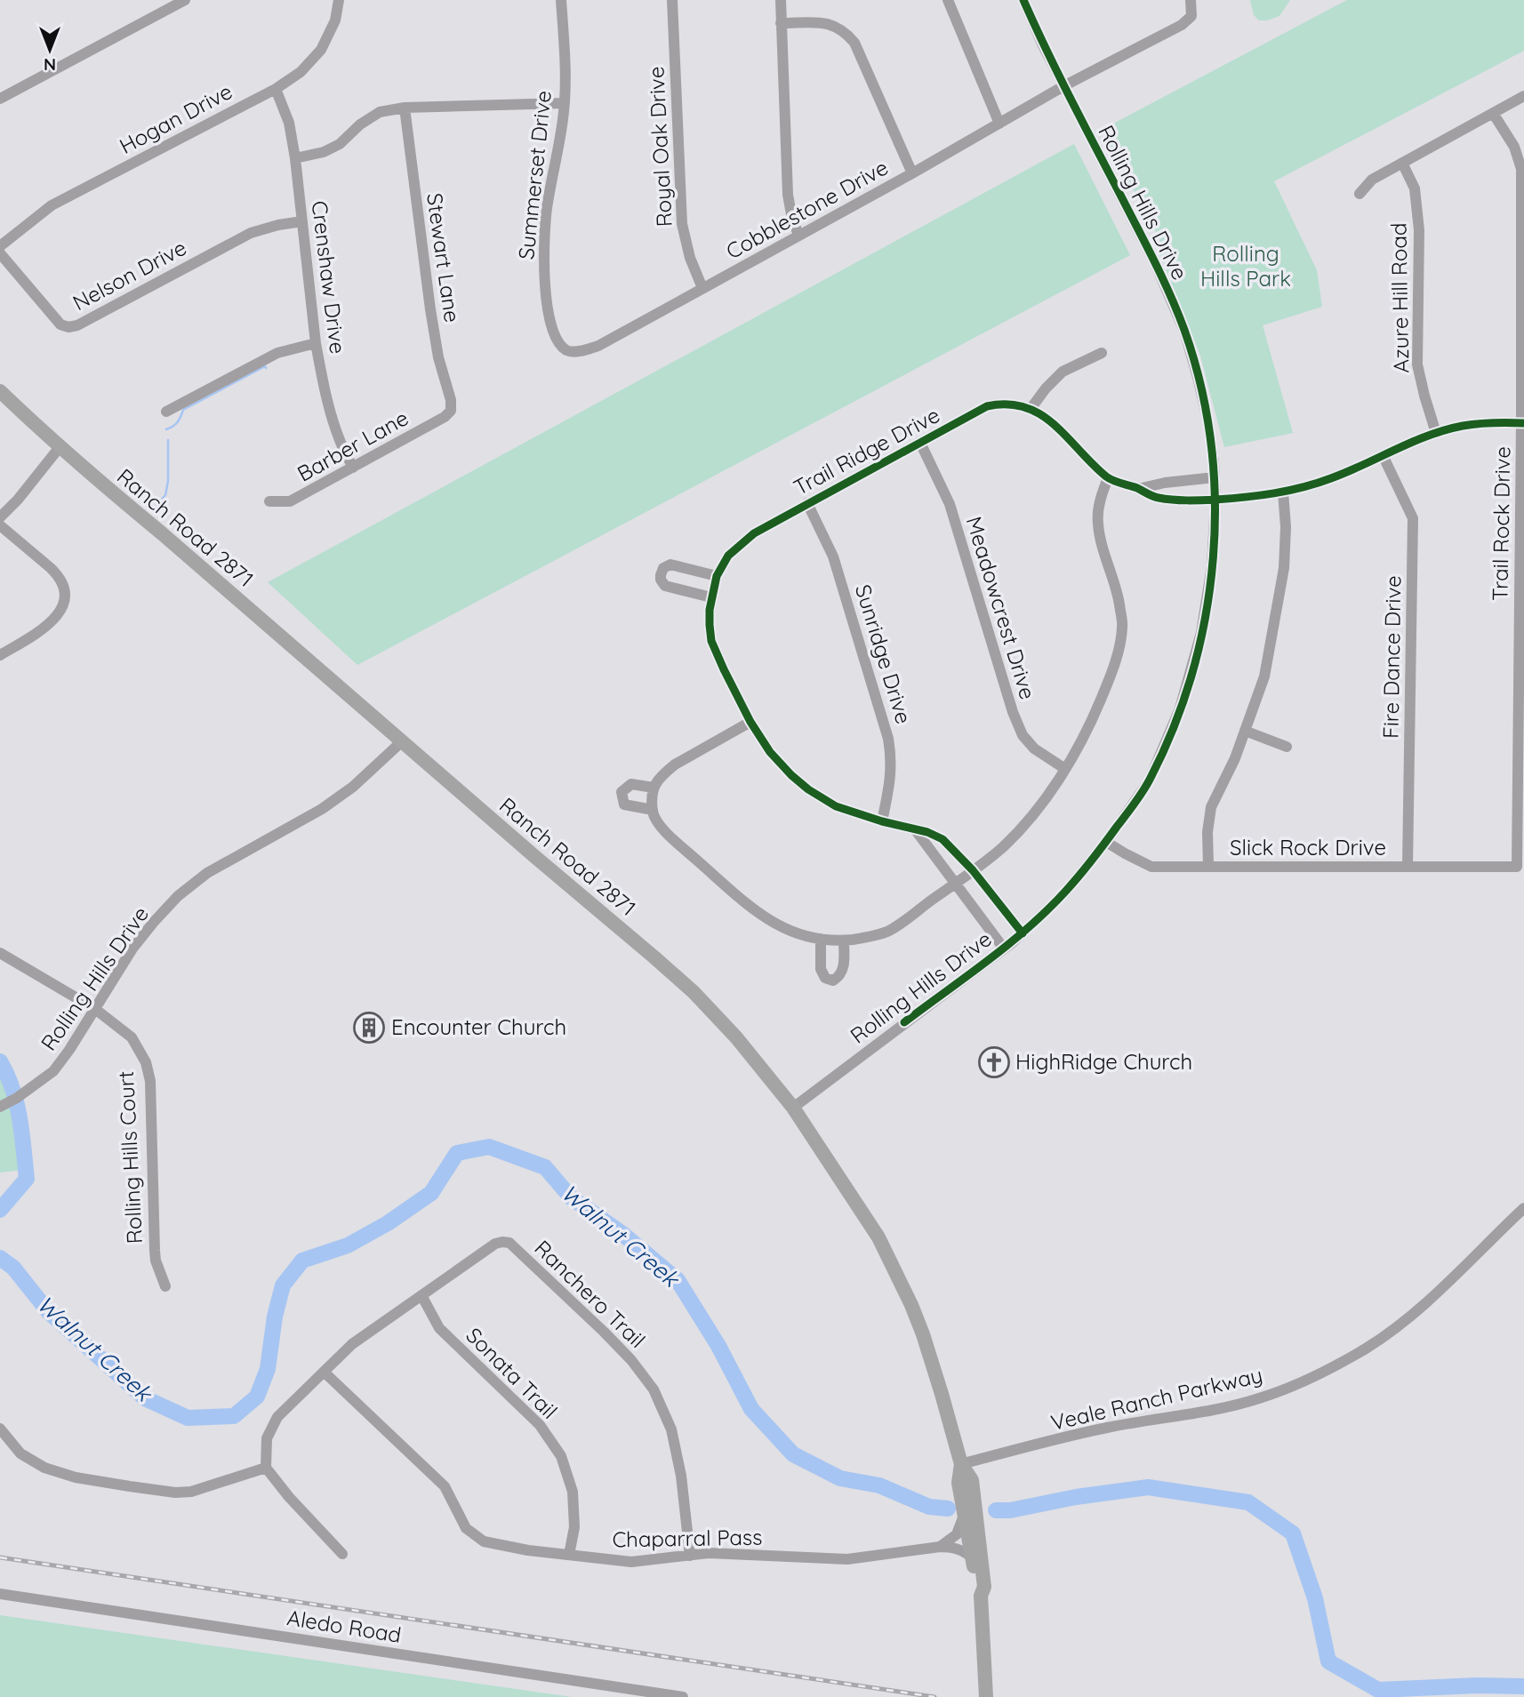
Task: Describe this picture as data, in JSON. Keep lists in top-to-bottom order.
{
  "streets": {
    "main road": ["Ranch Road 2871"],
    "street": [
      "Hogan Drive",
      "Royal Oak Drive",
      "Summerset Drive",
      "Rolling Hills Drive",
      "Cobblestone Drive",
      "Stewart Lane",
      "Nelson Drive",
      "Crenshaw Drive",
      "Azure Hill Road",
      "Barber Lane",
      "Trail Ridge Drive",
      "Trail Rock Drive",
      "Meadowcrest Drive",
      "Sunridge Drive",
      "Fire Dance Drive",
      "Slick Rock Drive",
      "Rolling Hills Court",
      "Ranchero Trail",
      "Sonata Trail",
      "Veale Ranch Parkway",
      "Chaparral Pass",
      "Aledo Road"
    ]
  },
  "crossings": [
    ["Hogan Drive", "Crenshaw Drive"],
    ["Royal Oak Drive", "Cobblestone Drive"],
    ["Summerset Drive", "Cobblestone Drive"],
    ["Rolling Hills Drive", "Cobblestone Drive"],
    ["Rolling Hills Drive", "Trail Ridge Drive"],
    ["Rolling Hills Drive", "Ranch Road 2871"],
    ["Rolling Hills Drive", "Slick Rock Drive"],
    ["Rolling Hills Drive", "Rolling Hills Court"],
    ["Stewart Lane", "Barber Lane"],
    ["Nelson Drive", "Crenshaw Drive"],
    ["Crenshaw Drive", "Barber Lane"],
    ["Azure Hill Road", "Trail Ridge Drive"],
    ["Trail Ridge Drive", "Trail Rock Drive"],
    ["Trail Ridge Drive", "Meadowcrest Drive"],
    ["Trail Ridge Drive", "Sunridge Drive"],
    ["Trail Ridge Drive", "Fire Dance Drive"],
    ["Trail Rock Drive", "Slick Rock Drive"],
    ["Ranch Road 2871", "Veale Ranch Parkway"],
    ["Ranch Road 2871", "Chaparral Pass"],
    ["Fire Dance Drive", "Slick Rock Drive"],
    ["Ranchero Trail", "Sonata Trail"],
    ["Ranchero Trail", "Chaparral Pass"],
    ["Sonata Trail", "Chaparral Pass"]
  ],
  "water": ["Walnut Creek"],
  "parks": ["Rolling Hills Park"],
  "places": {
    "building": ["Encounter Church"],
    "church": ["HighRidge Church"]
  },
  "north": "bottom"
}
